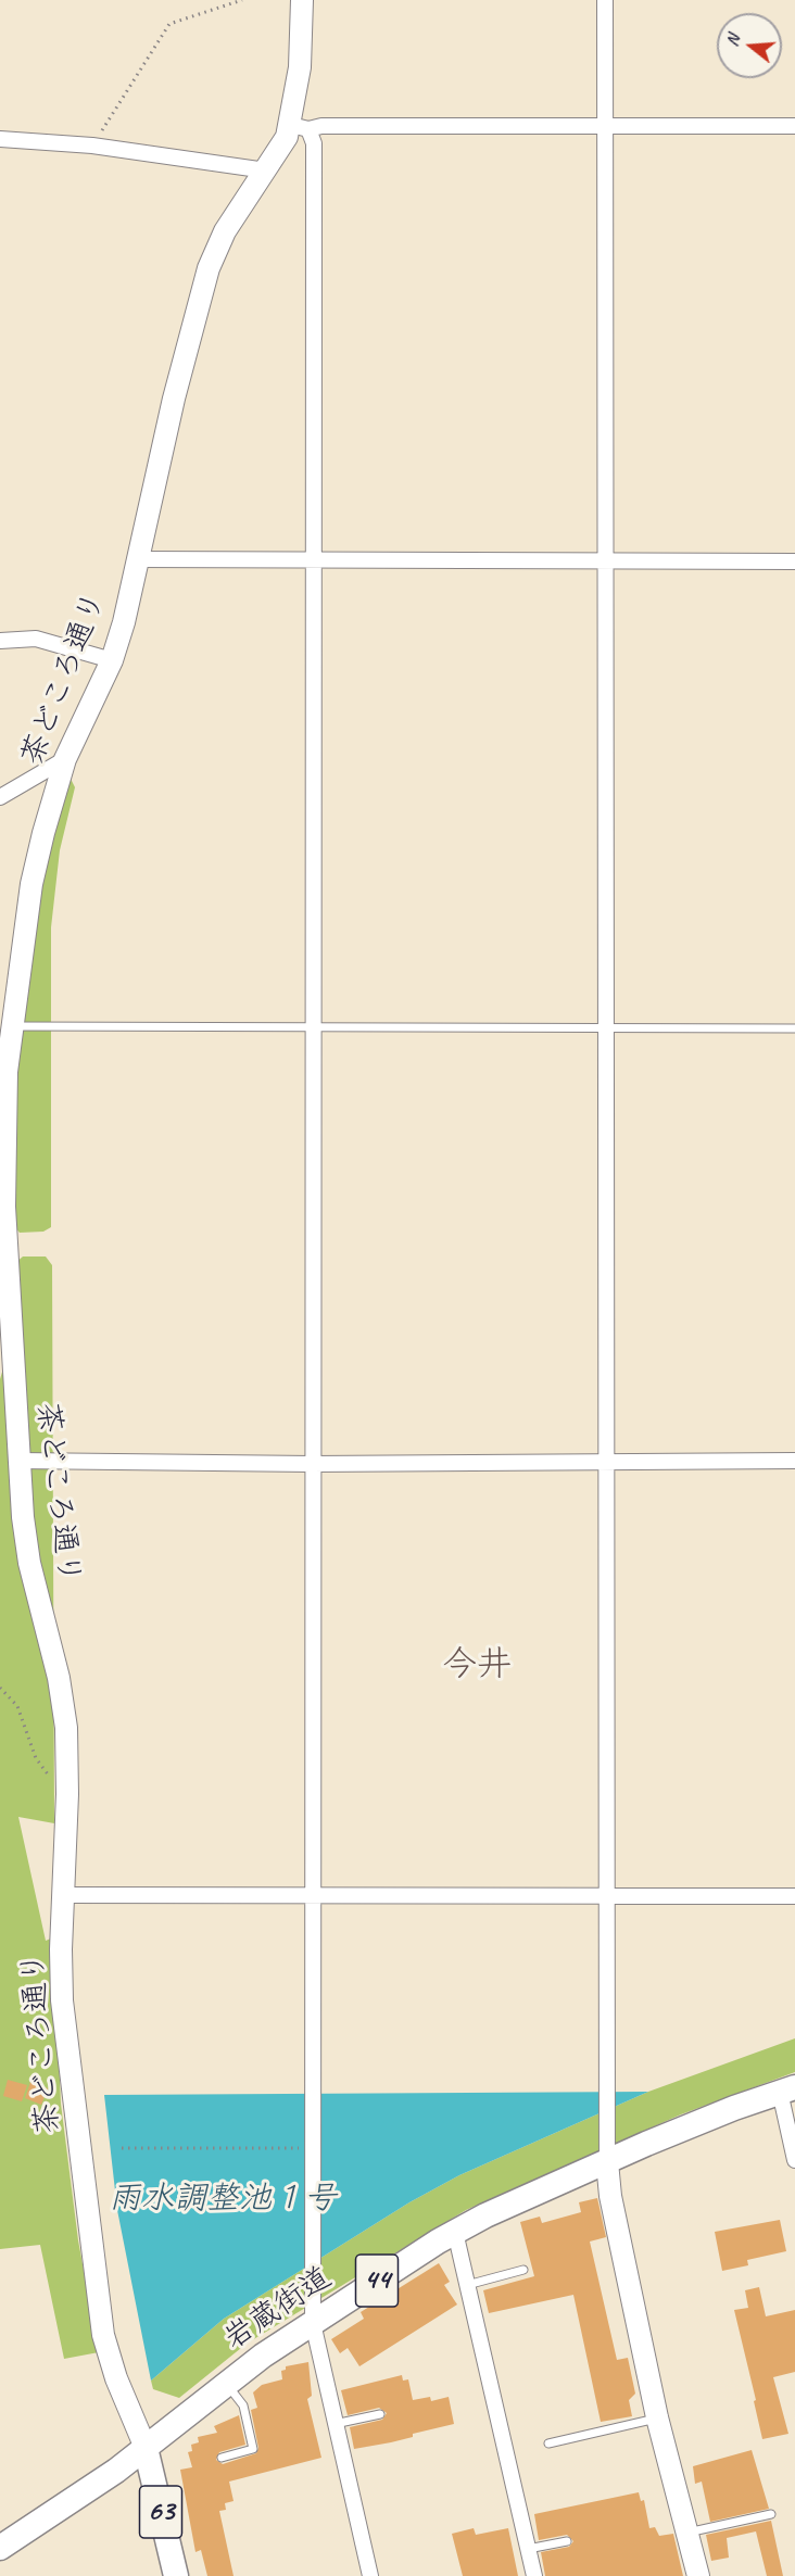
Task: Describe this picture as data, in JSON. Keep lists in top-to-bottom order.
{
  "streets": {
    "main road": ["44", "岩蔵街道", "63"],
    "street": ["茶どころ通り"]
  },
  "crossings": [
    ["茶どころ通り", "岩蔵街道"],
    ["茶どころ通り", "63"],
    ["岩蔵街道", "63"]
  ],
  "districts": ["今井"],
  "water": ["雨水調整池１号"],
  "north": "left"
}
